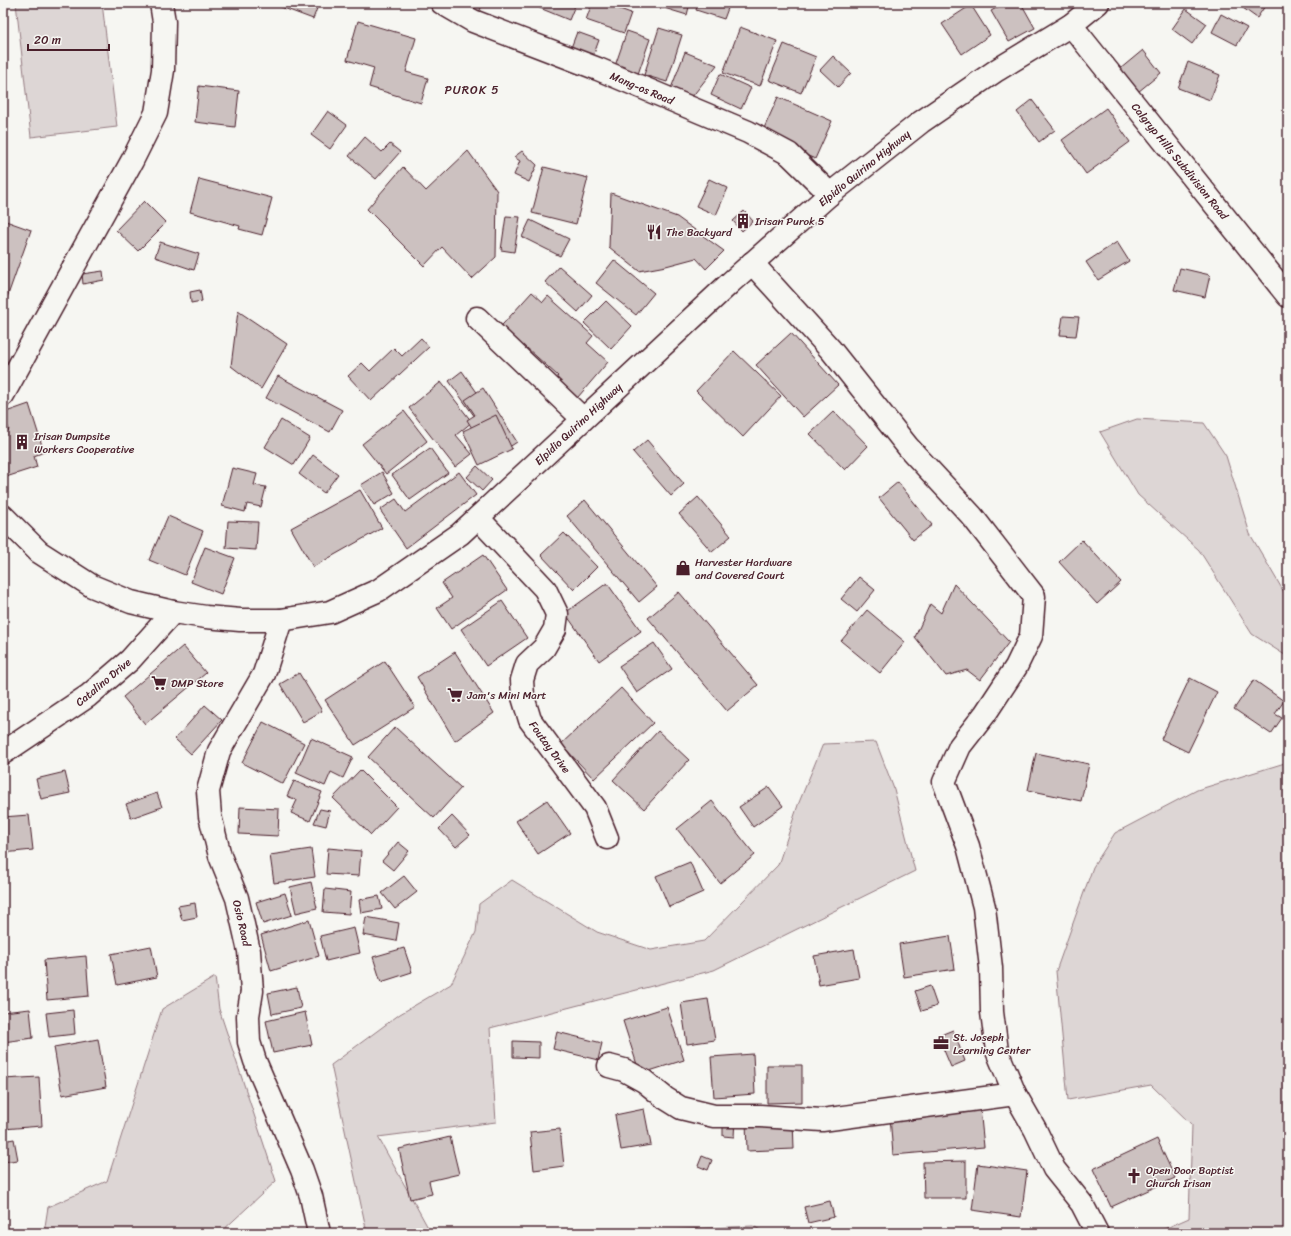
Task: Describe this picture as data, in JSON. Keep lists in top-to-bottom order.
{
  "streets": {
    "main road": [
      "Mang-os Road",
      "Calgryp Hills Subdivision Road",
      "Elpidio Quirino Highway",
      "Catalino Drive",
      "Foutay Drive",
      "Osio Road"
    ]
  },
  "crossings": [
    ["Mang-os Road", "Elpidio Quirino Highway"],
    ["Calgryp Hills Subdivision Road", "Elpidio Quirino Highway"],
    ["Elpidio Quirino Highway", "Catalino Drive"],
    ["Elpidio Quirino Highway", "Foutay Drive"],
    ["Elpidio Quirino Highway", "Osio Road"]
  ],
  "districts": ["PUROK 5"],
  "places": {
    "building": ["Irisan Purok 5", "Irisan Dumpsite Workers Cooperative"],
    "restaurant": ["The Backyard"],
    "shop": ["Harvester Hardware and Covered Court"],
    "supermarket": ["DMP Store", "Jam's Mini Mart"],
    "office": ["St. Joseph Learning Center"],
    "church": ["Open Door Baptist Church Irisan"]
  },
  "scale_bar": "20 m"
}
